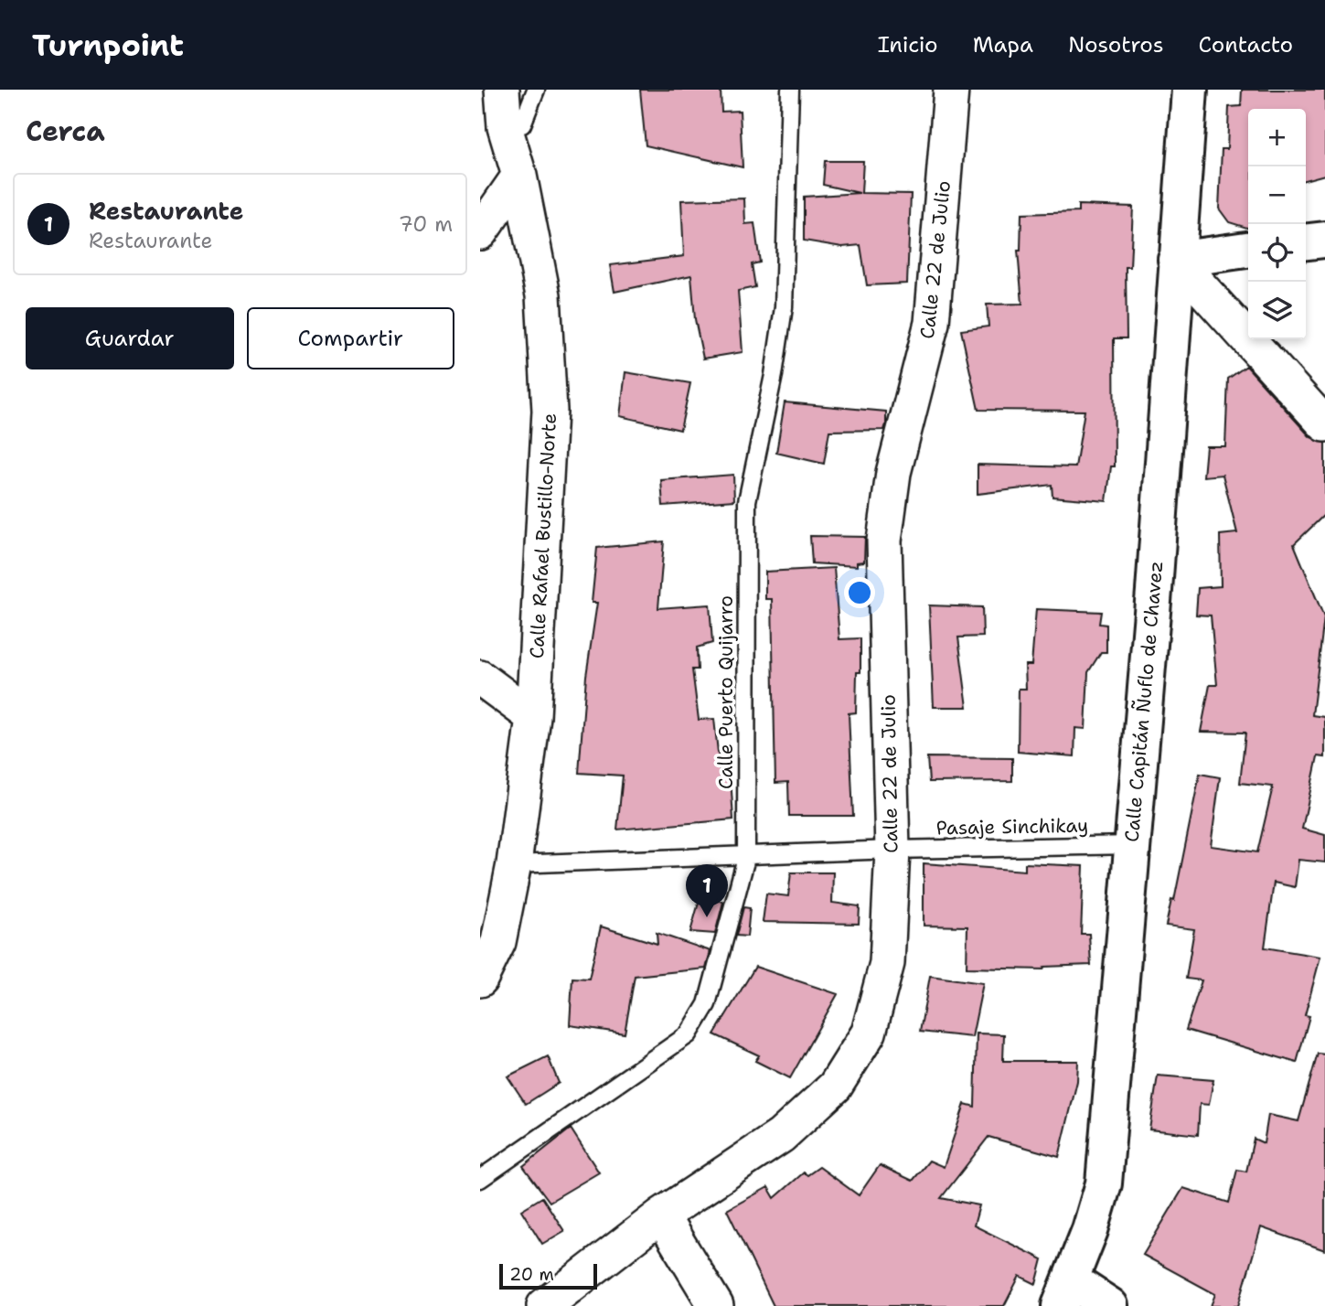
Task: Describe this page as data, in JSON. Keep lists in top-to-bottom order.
{
  "streets": {
    "street": ["Calle 22 de Julio", "Calle Rafael Bustillo-Norte", "Calle Capitán Ñuflo de Chavez"],
    "lane": ["Calle Puerto Quijarro", "Pasaje Sinchikay"]
  },
  "crossings": [
    ["Calle 22 de Julio", "Pasaje Sinchikay"],
    ["Calle Rafael Bustillo-Norte", "Pasaje Sinchikay"],
    ["Calle Puerto Quijarro", "Pasaje Sinchikay"],
    ["Calle Capitán Ñuflo de Chavez", "Pasaje Sinchikay"]
  ],
  "scale_bar": "20 m",
  "page": {
    "header": "Turnpoint",
    "nav": [
      "Inicio",
      "Mapa",
      "Nosotros",
      "Contacto"
    ],
    "heading": "Cerca",
    "map_buttons": ["+", "−"],
    "list": [
      {
        "mark": "1",
        "name": "Restaurante",
        "note": "Restaurante",
        "value": "70 m"
      }
    ],
    "buttons": ["Guardar", "Compartir"],
    "pins": "1",
    "scale": "20 m"
  }
}
